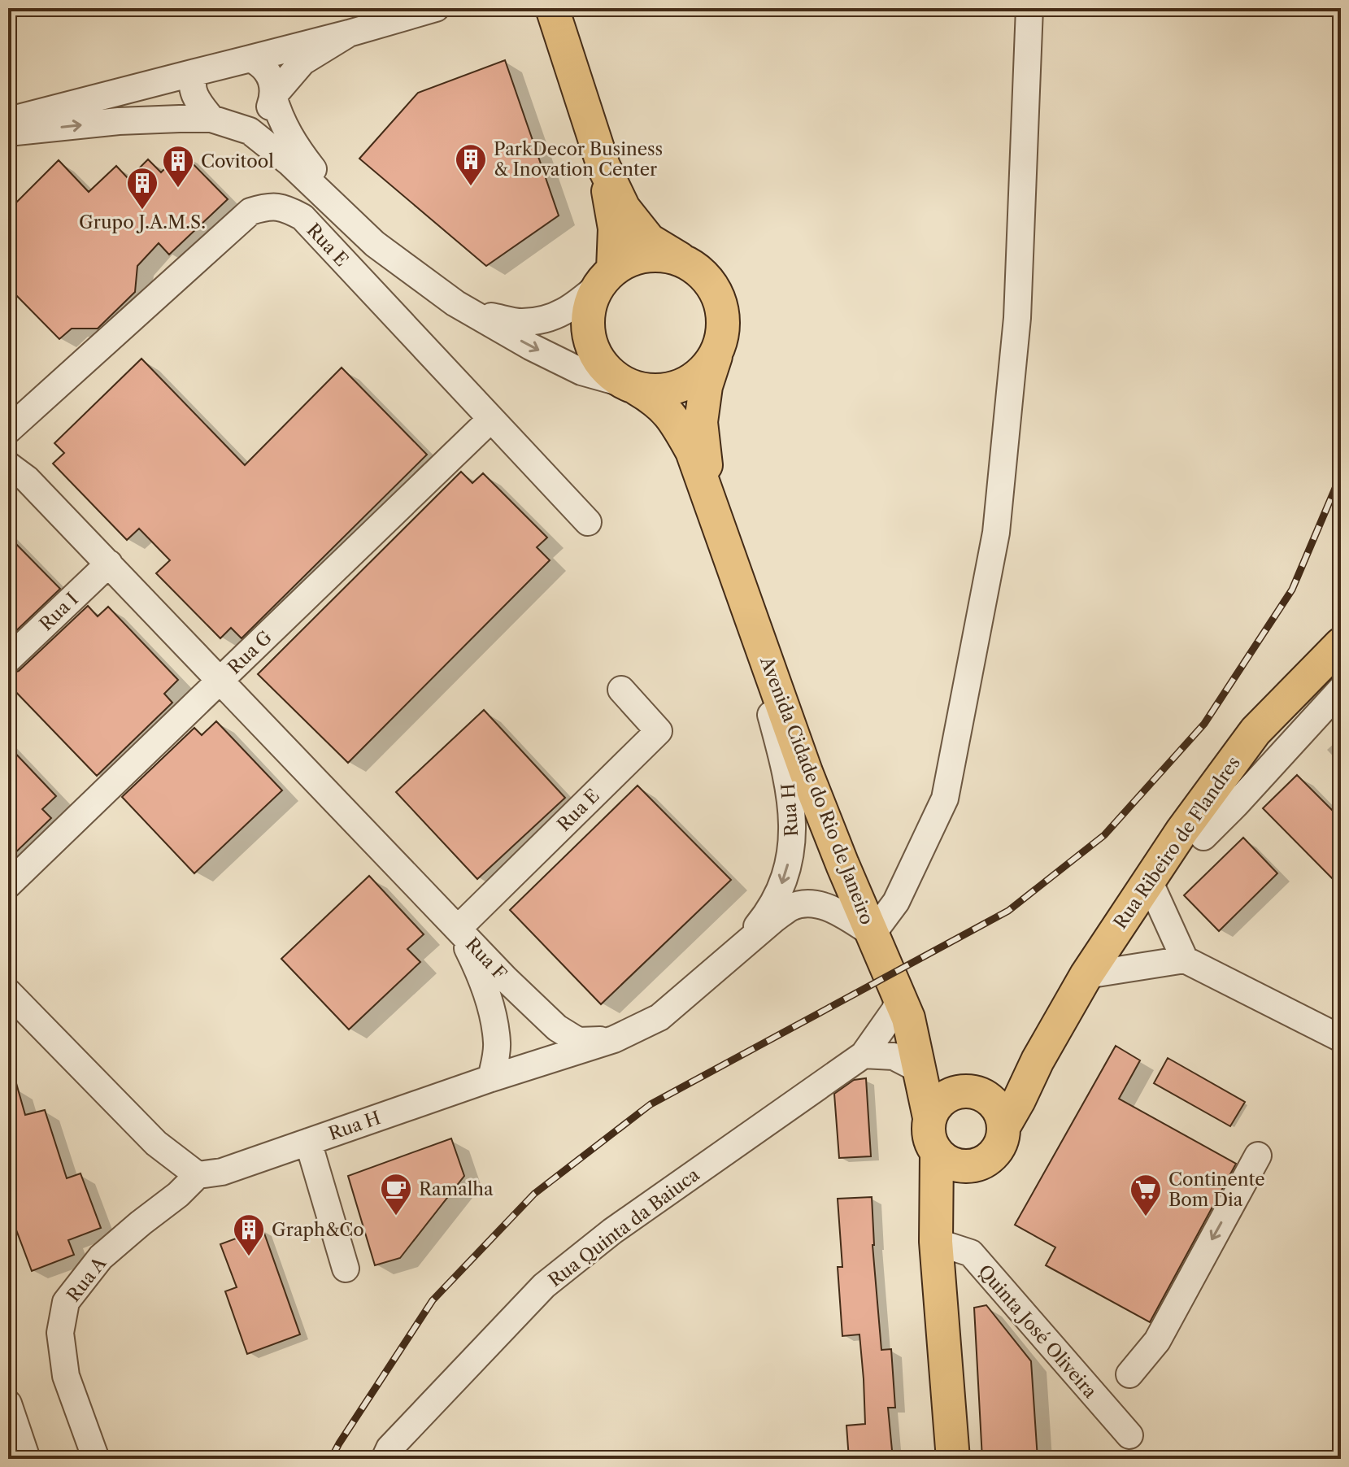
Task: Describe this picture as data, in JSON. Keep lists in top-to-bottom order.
{
  "streets": {
    "main road": ["Avenida Cidade do Rio de Janeiro", "Rua Ribeiro de Flandres"],
    "street": [
      "Rua E",
      "Rua I",
      "Rua G",
      "Rua H",
      "Rua F",
      "Rua Quinta da Baiuca",
      "Rua A",
      "Quinta José Oliveira"
    ]
  },
  "crossings": [
    ["Rua E", "Rua G"],
    ["Rua E", "Rua F"],
    ["Avenida Cidade do Rio de Janeiro", "Rua H"],
    ["Avenida Cidade do Rio de Janeiro", "Rua Quinta da Baiuca"],
    ["Rua H", "Rua F"],
    ["Rua H", "Rua A"],
    ["Rua Ribeiro de Flandres", "Quinta José Oliveira"]
  ],
  "places": {
    "building": [
      "ParkDecor Business & Inovation Center",
      "Covitool",
      "Grupo J.A.M.S.",
      "Graph&Co"
    ],
    "cafe": ["Ramalha"],
    "supermarket": ["Continente Bom Dia"]
  }
}
